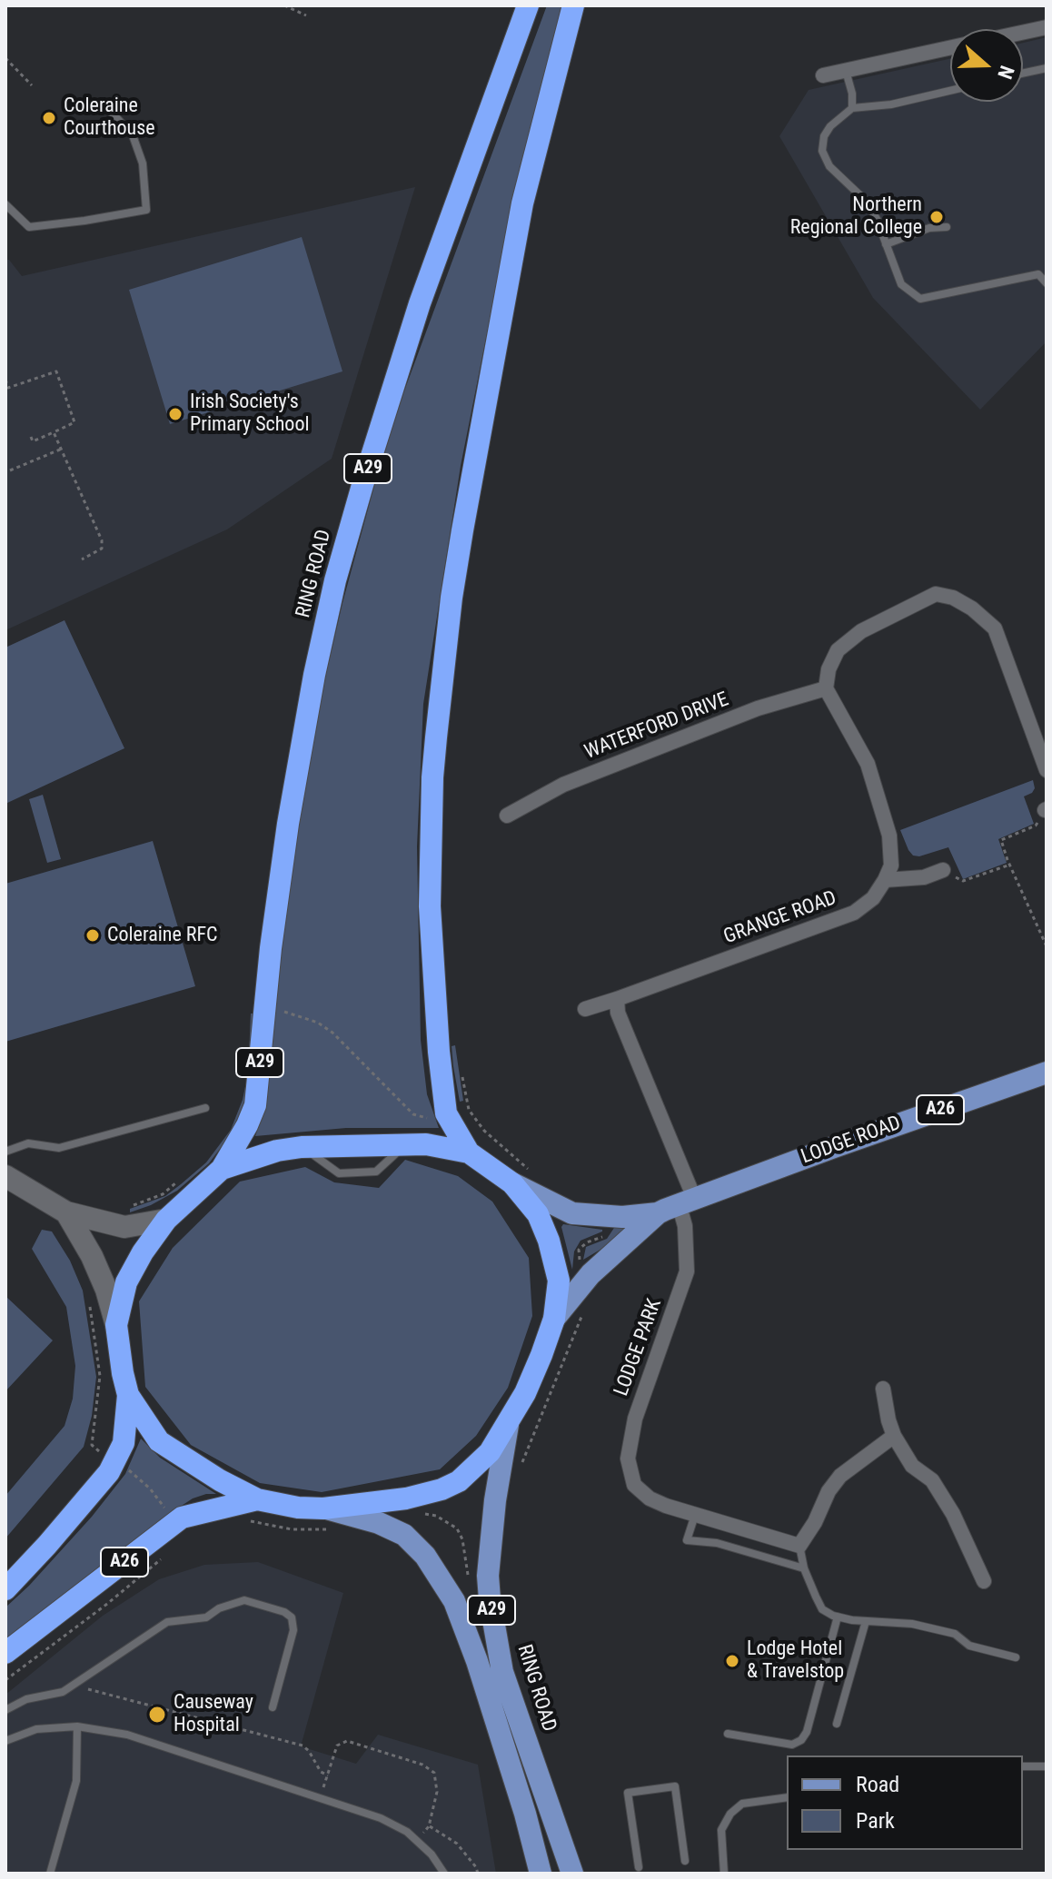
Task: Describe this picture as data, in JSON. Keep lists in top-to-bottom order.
{
  "streets": {
    "highway": ["A29", "RING ROAD", "A26"],
    "main road": ["LODGE ROAD"],
    "street": ["WATERFORD DRIVE", "GRANGE ROAD", "LODGE PARK"]
  },
  "crossings": [
    ["A29", "RING ROAD"],
    ["A29", "A26"],
    ["A29", "LODGE ROAD"],
    ["LODGE ROAD", "LODGE PARK"]
  ],
  "places": [
    "Coleraine Courthouse",
    "Northern Regional College",
    "Irish Society's Primary School",
    "Coleraine RFC",
    "Lodge Hotel & Travelstop",
    "Causeway Hospital"
  ],
  "legend": ["Road", "Park"],
  "north": "right"
}
